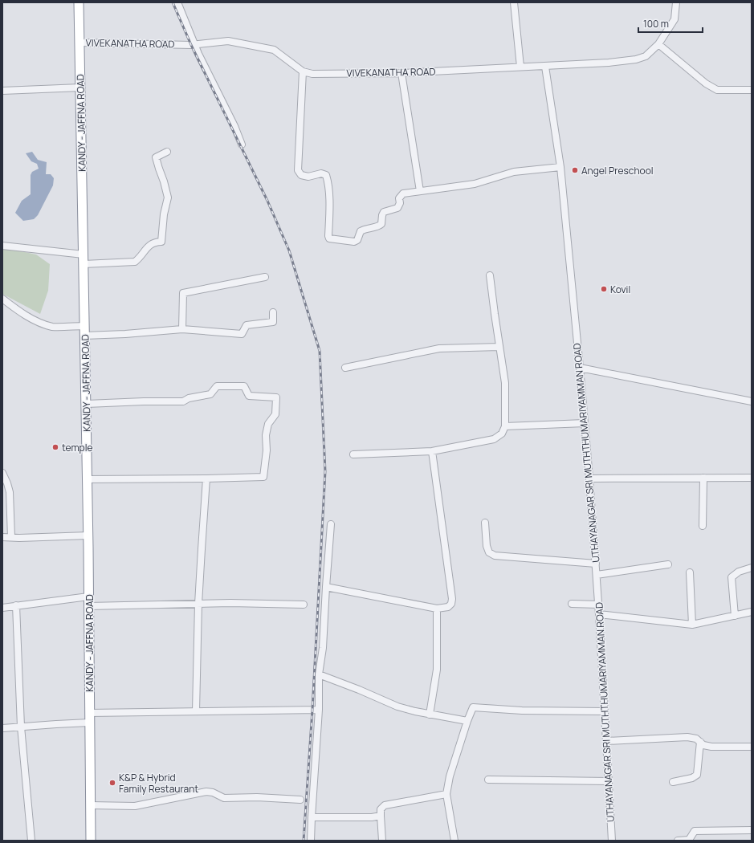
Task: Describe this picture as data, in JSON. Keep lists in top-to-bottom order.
{
  "streets": {
    "highway": ["KANDY - JAFFNA ROAD"],
    "street": ["VIVEKANATHA ROAD", "UTHAYANAGAR SRI MUTHTHUMARIYAMMAN ROAD"]
  },
  "crossings": [
    ["VIVEKANATHA ROAD", "KANDY - JAFFNA ROAD"],
    ["VIVEKANATHA ROAD", "UTHAYANAGAR SRI MUTHTHUMARIYAMMAN ROAD"]
  ],
  "places": [
    "Angel Preschool",
    "Kovil",
    "temple",
    "K&P & Hybrid Family Restaurant"
  ],
  "scale_bar": "100 m"
}
